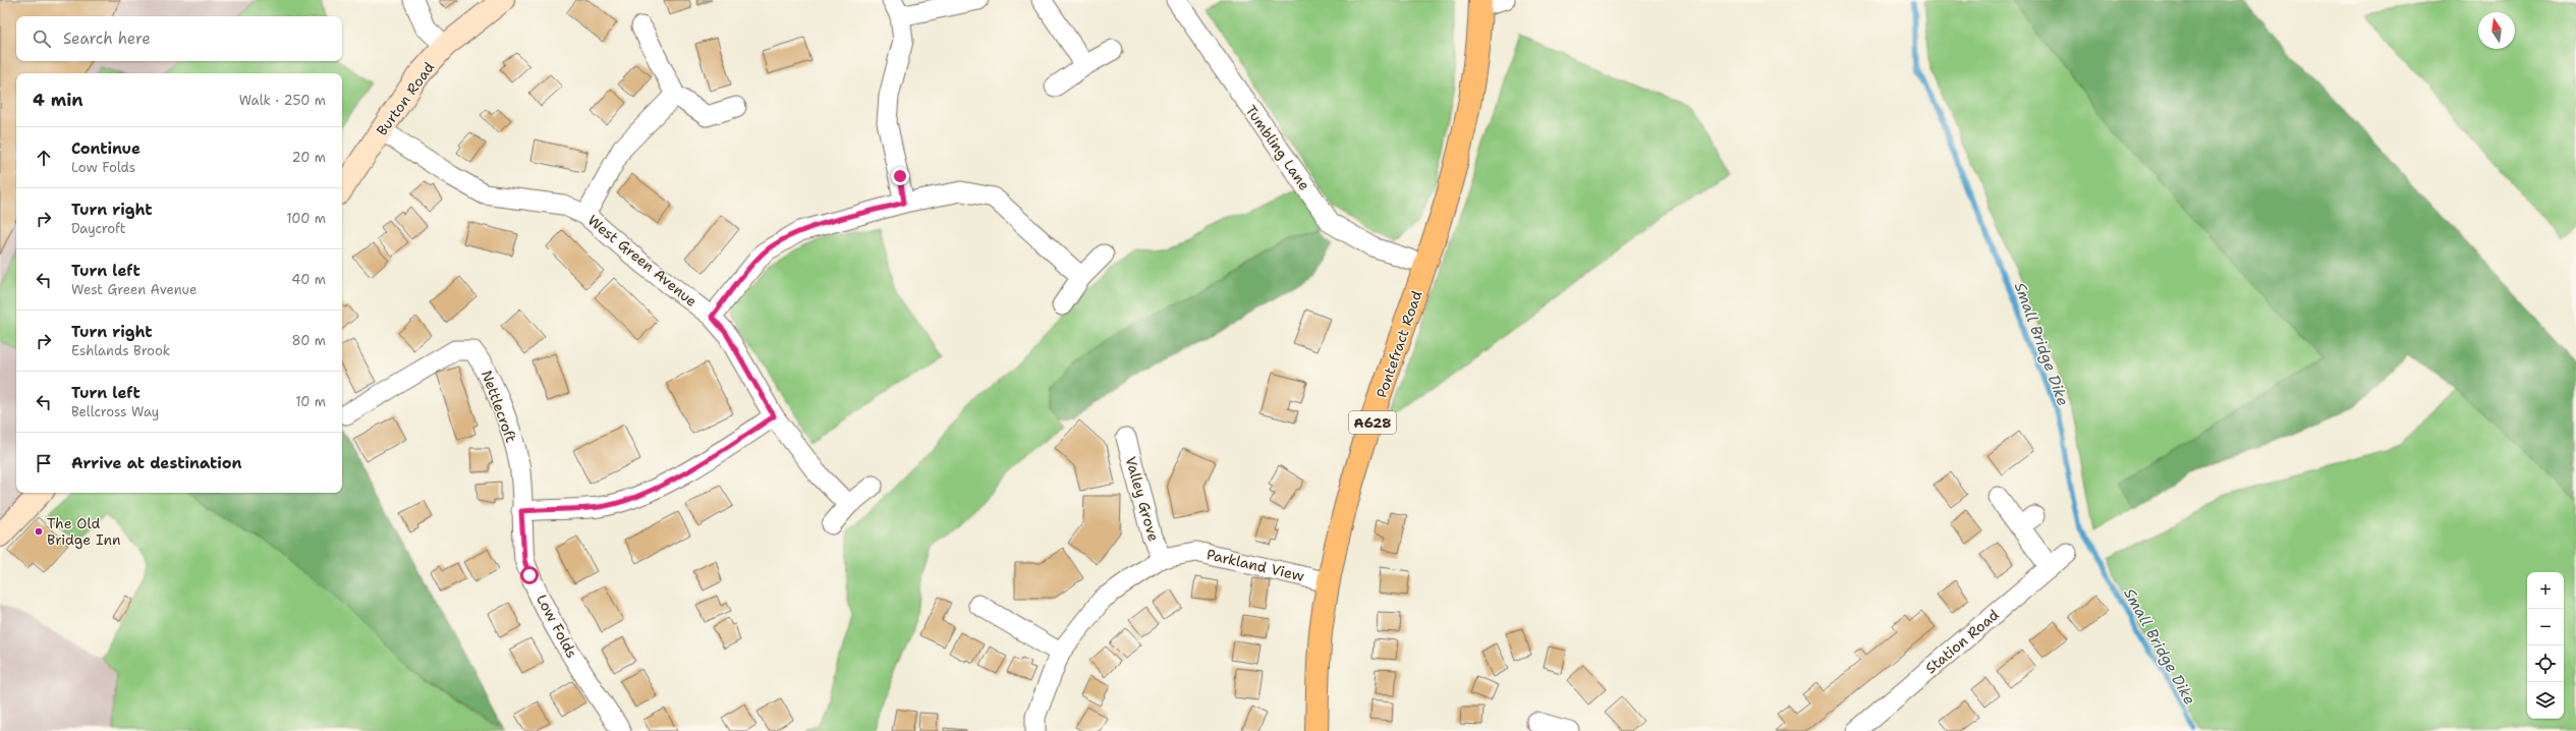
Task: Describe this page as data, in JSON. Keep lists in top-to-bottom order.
{
  "streets": {
    "highway": ["Pontefract Road", "A628"],
    "street": [
      "Burton Road",
      "Tumbling Lane",
      "West Green Avenue",
      "Nettlecroft",
      "Valley Grove",
      "Parkland View",
      "Low Folds",
      "Station Road"
    ]
  },
  "crossings": [
    ["Burton Road", "West Green Avenue"],
    ["Pontefract Road", "Parkland View"],
    ["Nettlecroft", "Low Folds"],
    ["Valley Grove", "Parkland View"]
  ],
  "water": ["Small Bridge Dike"],
  "places": ["The Old Bridge Inn"],
  "north": "top",
  "page": {
    "search": "Search here",
    "heading": ["4 min", "Walk · 250 m"],
    "list": [
      ["Continue", "Low Folds", "20 m"],
      ["Turn right", "Daycroft", "100 m"],
      ["Turn left", "West Green Avenue", "40 m"],
      ["Turn right", "Eshlands Brook", "80 m"],
      ["Turn left", "Bellcross Way", "10 m"],
      "Arrive at destination"
    ],
    "map_buttons": ["+", "−"]
  }
}
